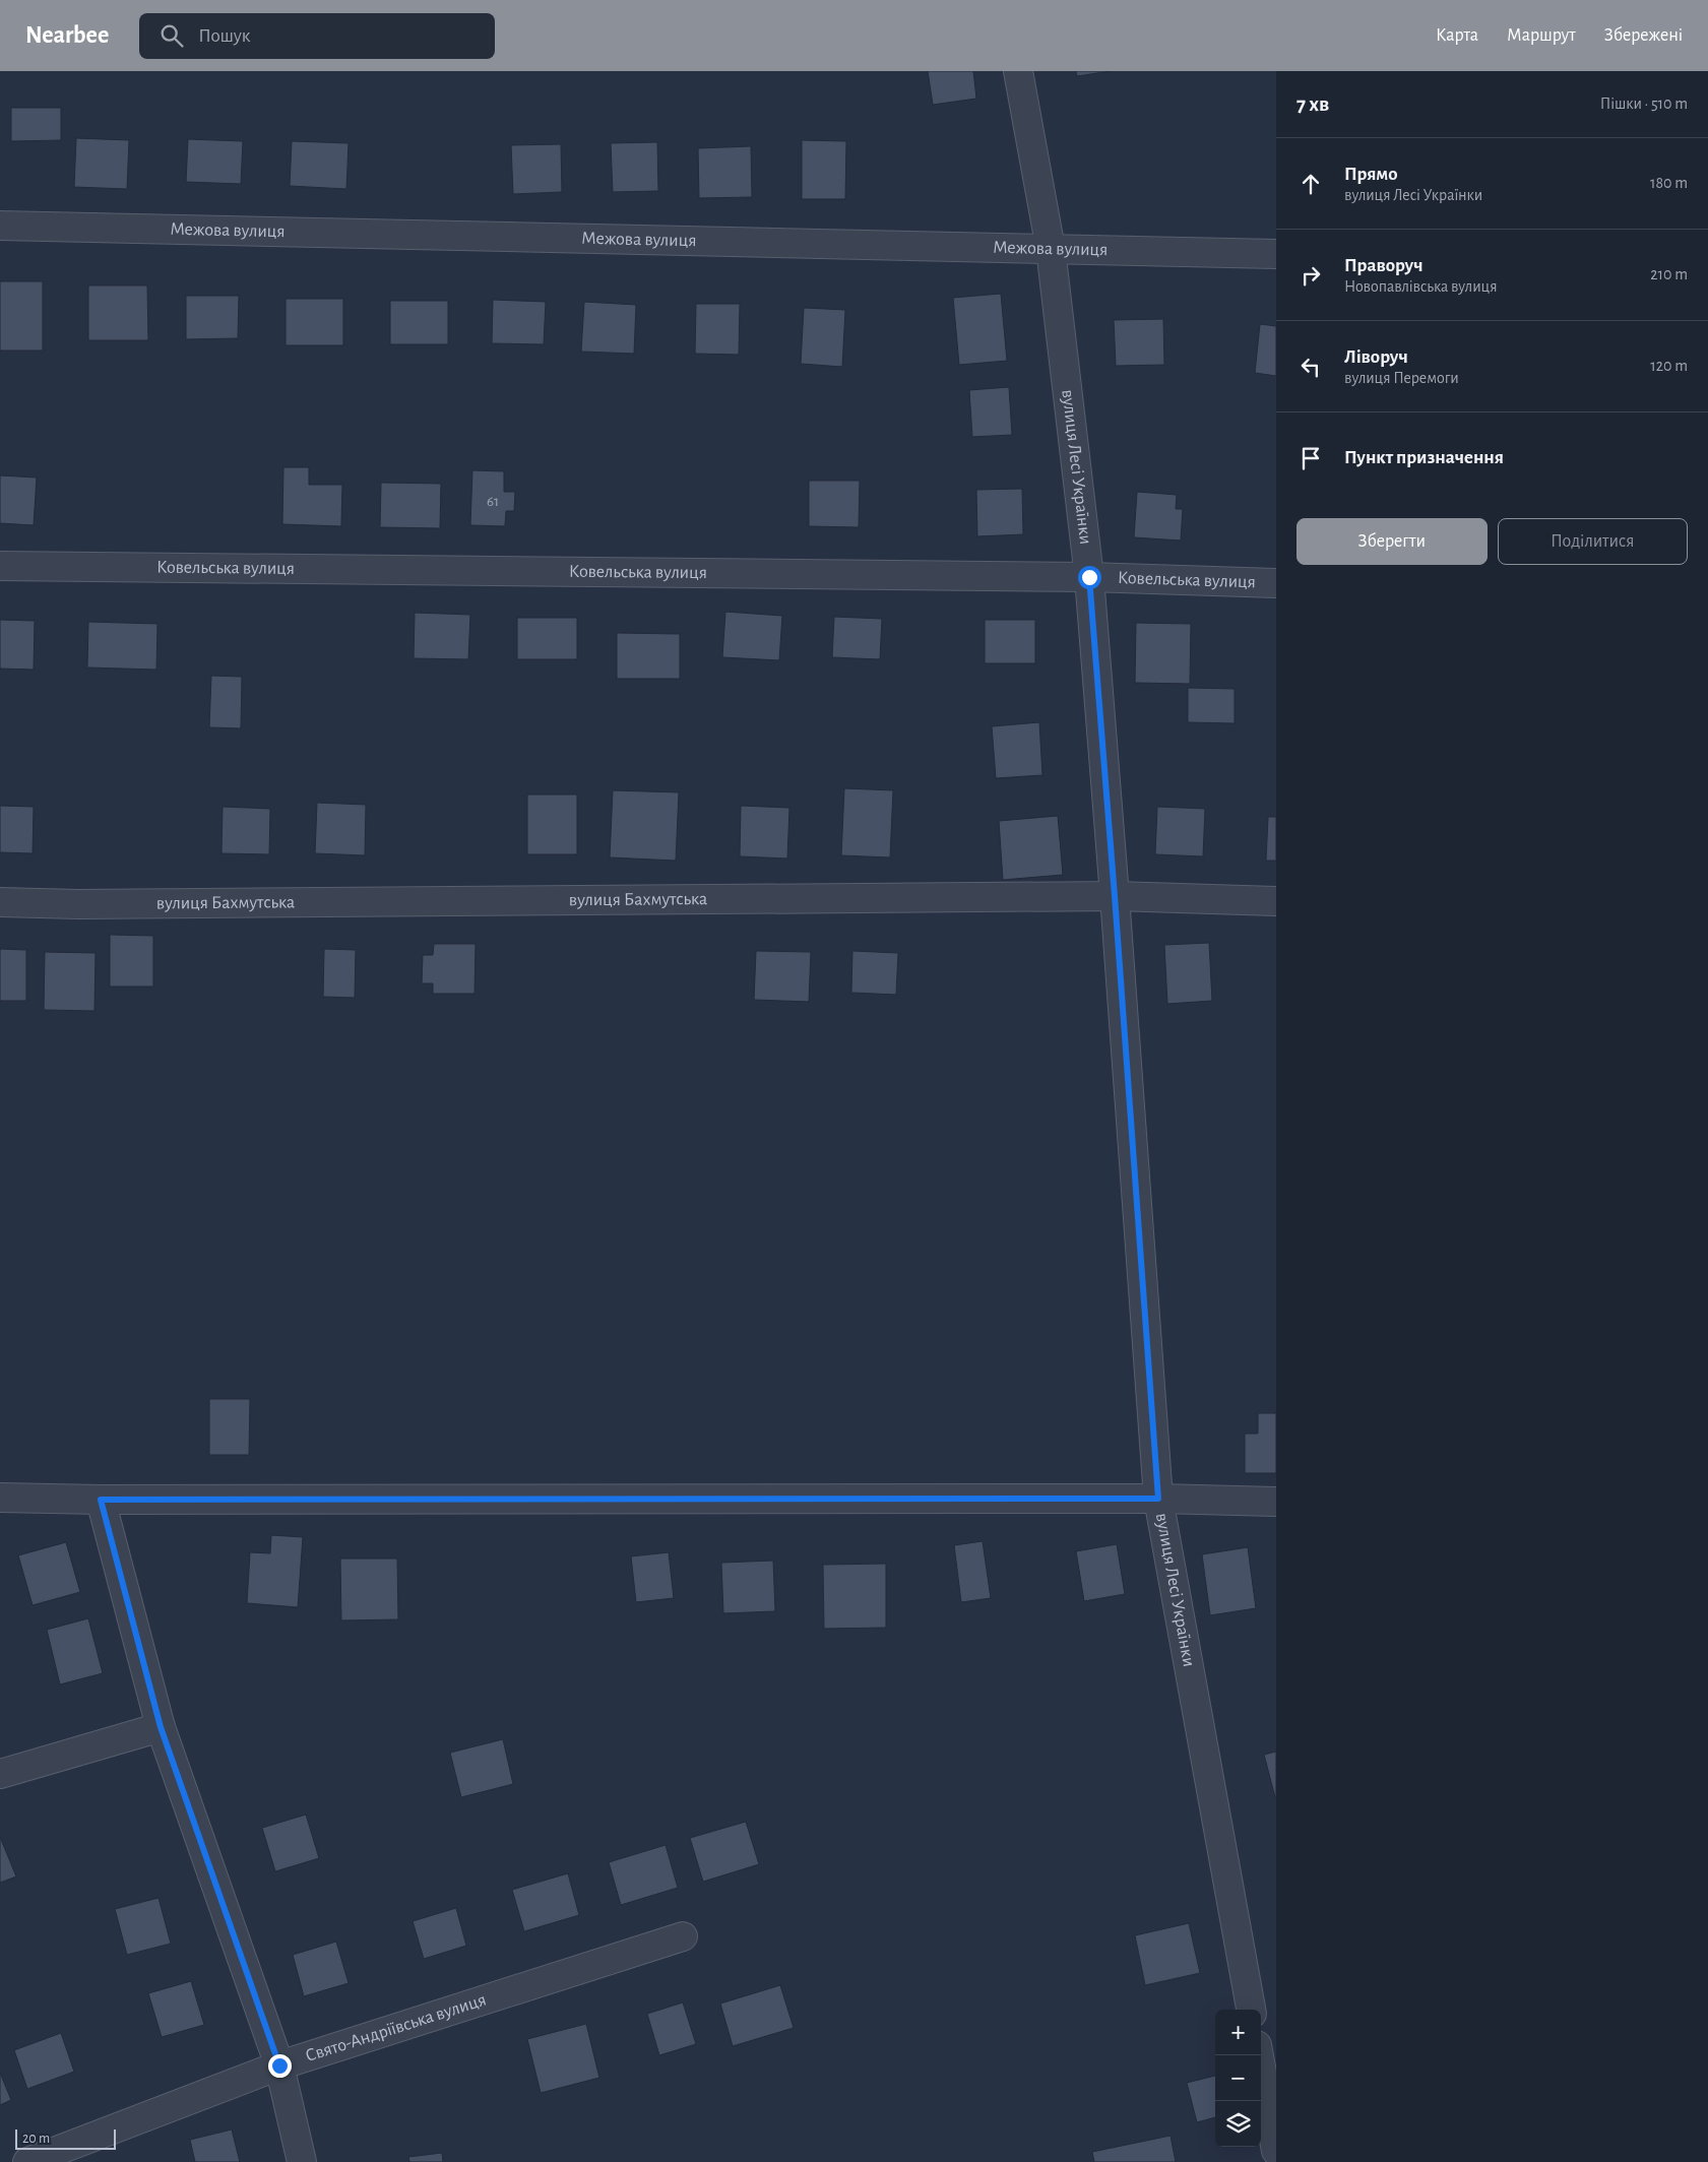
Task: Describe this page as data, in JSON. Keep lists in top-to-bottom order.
{
  "streets": {
    "street": [
      "Межова вулиця",
      "вулиця Лесі Українки",
      "Ковельська вулиця",
      "вулиця Бахмутська",
      "Свято-Андріївська вулиця"
    ]
  },
  "crossings": [
    ["Межова вулиця", "вулиця Лесі Українки"],
    ["вулиця Лесі Українки", "Ковельська вулиця"],
    ["вулиця Лесі Українки", "вулиця Бахмутська"]
  ],
  "house_numbers": ["61"],
  "scale_bar": "20 m",
  "page": {
    "header": "Nearbee",
    "search": "Пошук",
    "nav": ["Карта", "Маршрут", "Збережені"],
    "heading": ["7 хв", "Пішки · 510 m"],
    "list": [
      ["Прямо", "вулиця Лесі Українки", "180 m"],
      ["Праворуч", "Новопавлівська вулиця", "210 m"],
      ["Ліворуч", "вулиця Перемоги", "120 m"],
      "Пункт призначення"
    ],
    "buttons": ["Зберегти", "Поділитися"],
    "map_buttons": ["+", "−"],
    "scale": "20 m"
  }
}
